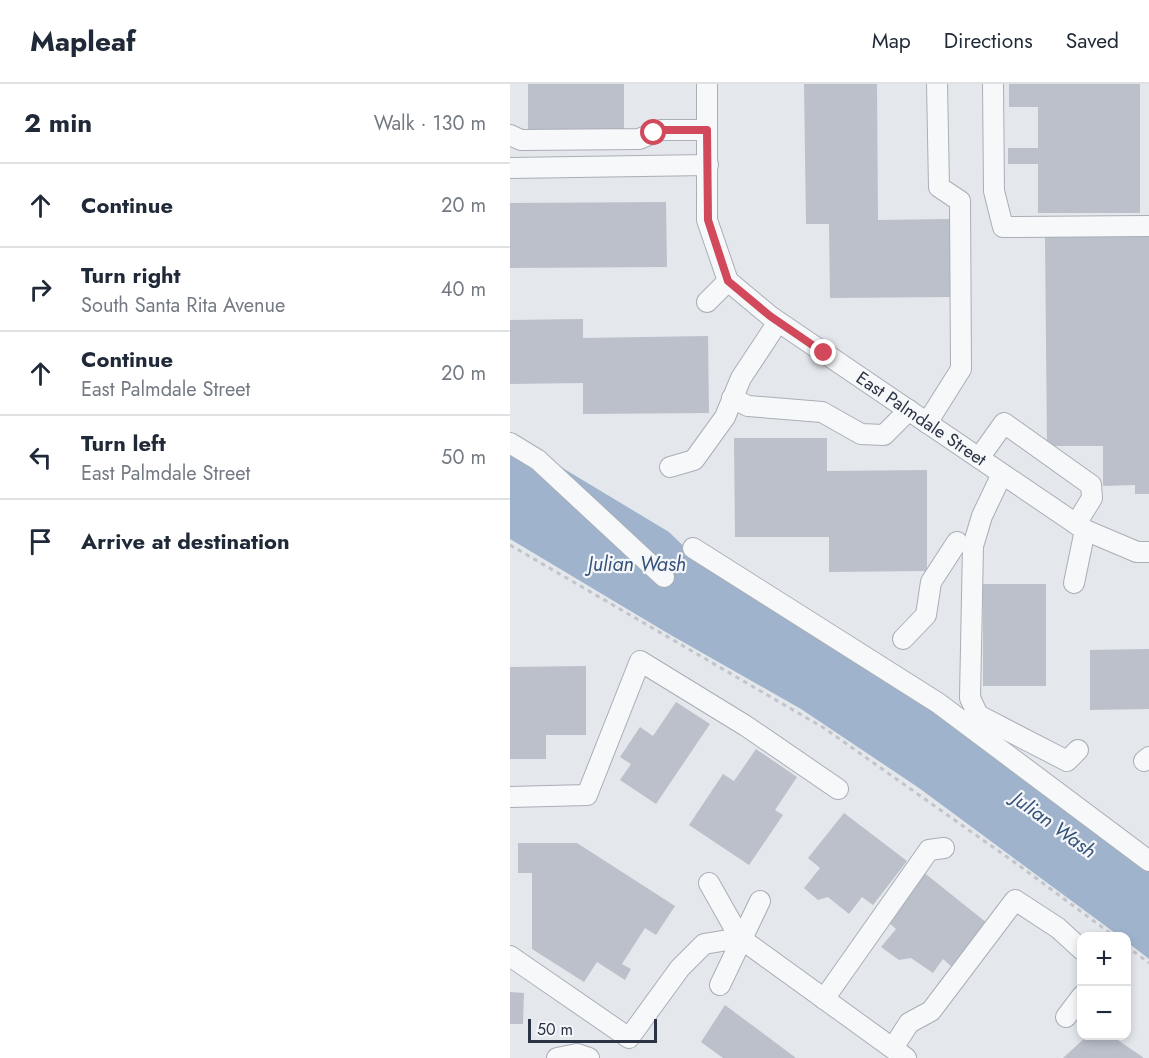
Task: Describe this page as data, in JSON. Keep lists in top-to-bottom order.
{
  "streets": {
    "street": ["East Palmdale Street"]
  },
  "water": ["Julian Wash"],
  "scale_bar": "50 m",
  "page": {
    "header": "Mapleaf",
    "nav": ["Map", "Directions", "Saved"],
    "heading": ["2 min", "Walk · 130 m"],
    "list": [
      ["Continue", "20 m"],
      ["Turn right", "South Santa Rita Avenue", "40 m"],
      ["Continue", "East Palmdale Street", "20 m"],
      ["Turn left", "East Palmdale Street", "50 m"],
      "Arrive at destination"
    ],
    "map_buttons": ["+", "−"],
    "scale": "50 m"
  }
}
